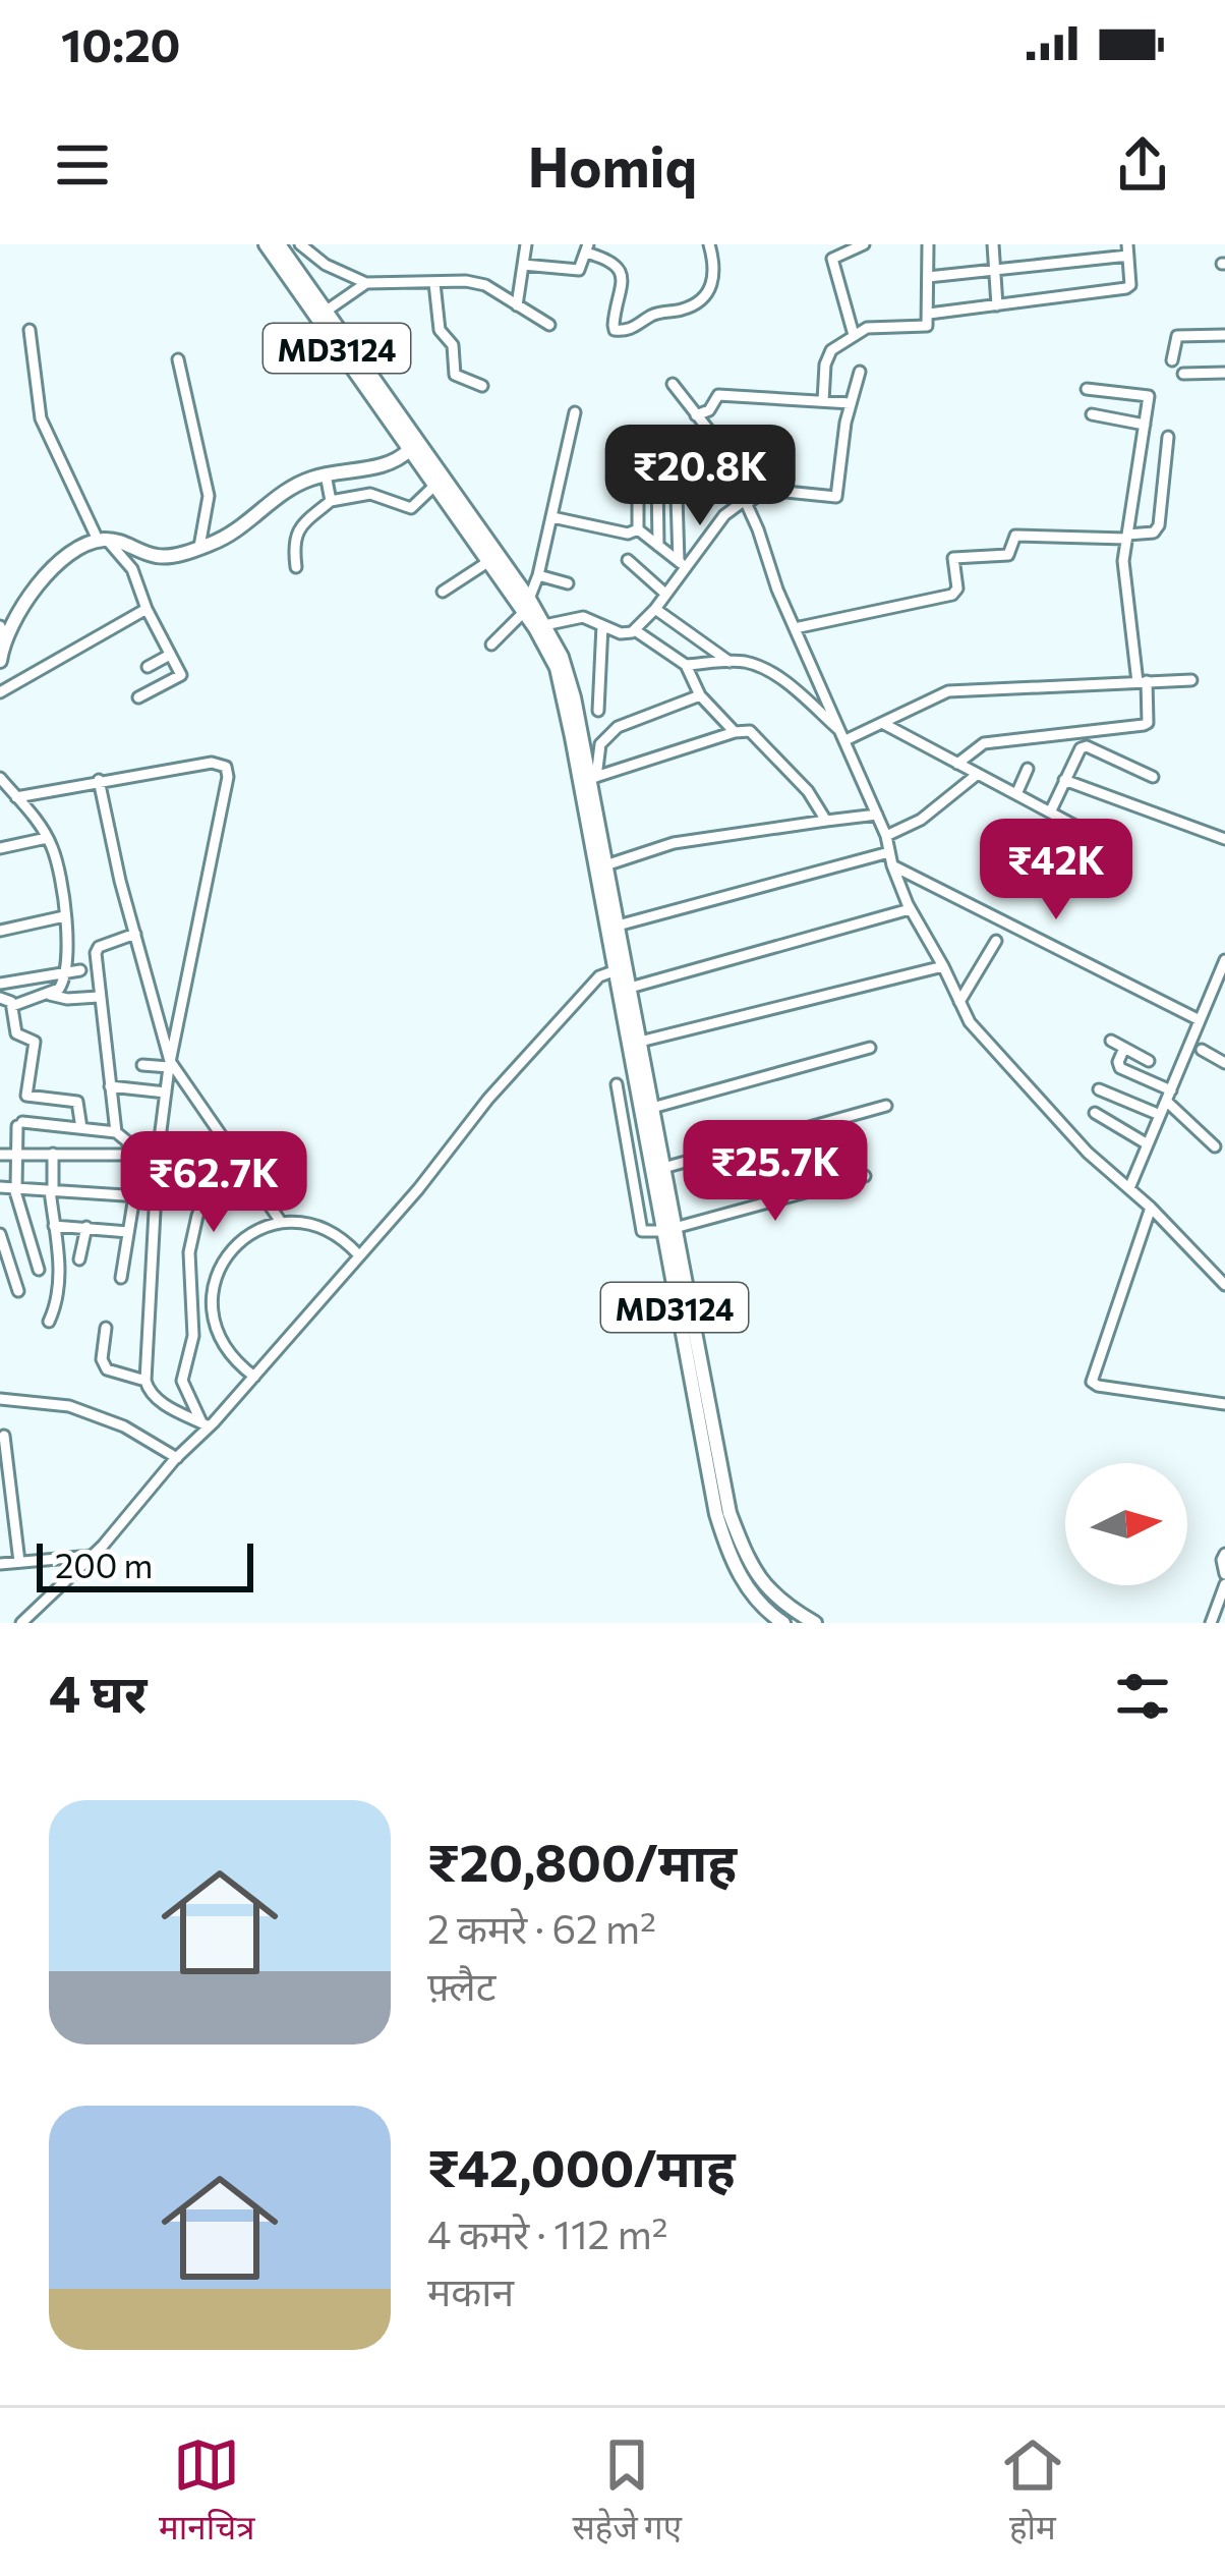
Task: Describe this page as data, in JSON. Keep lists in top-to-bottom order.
{
  "streets": {
    "main road": ["MD3124"]
  },
  "scale_bar": "200 m",
  "north": "right",
  "page": {
    "status": "10:20",
    "header": "Homiq",
    "price": [
      "₹20.8K",
      "₹42K",
      "₹25.7K",
      "₹62.7K"
    ],
    "scale": "200 m",
    "heading": "4 घर",
    "list": [
      {
        "name": "₹20,800/माह",
        "note": "2 कमरे · 62 m² · फ़्लैट"
      },
      {
        "name": "₹42,000/माह",
        "note": "4 कमरे · 112 m² · मकान"
      }
    ],
    "tabs": ["मानचित्र", "सहेजे गए", "होम"]
  }
}
